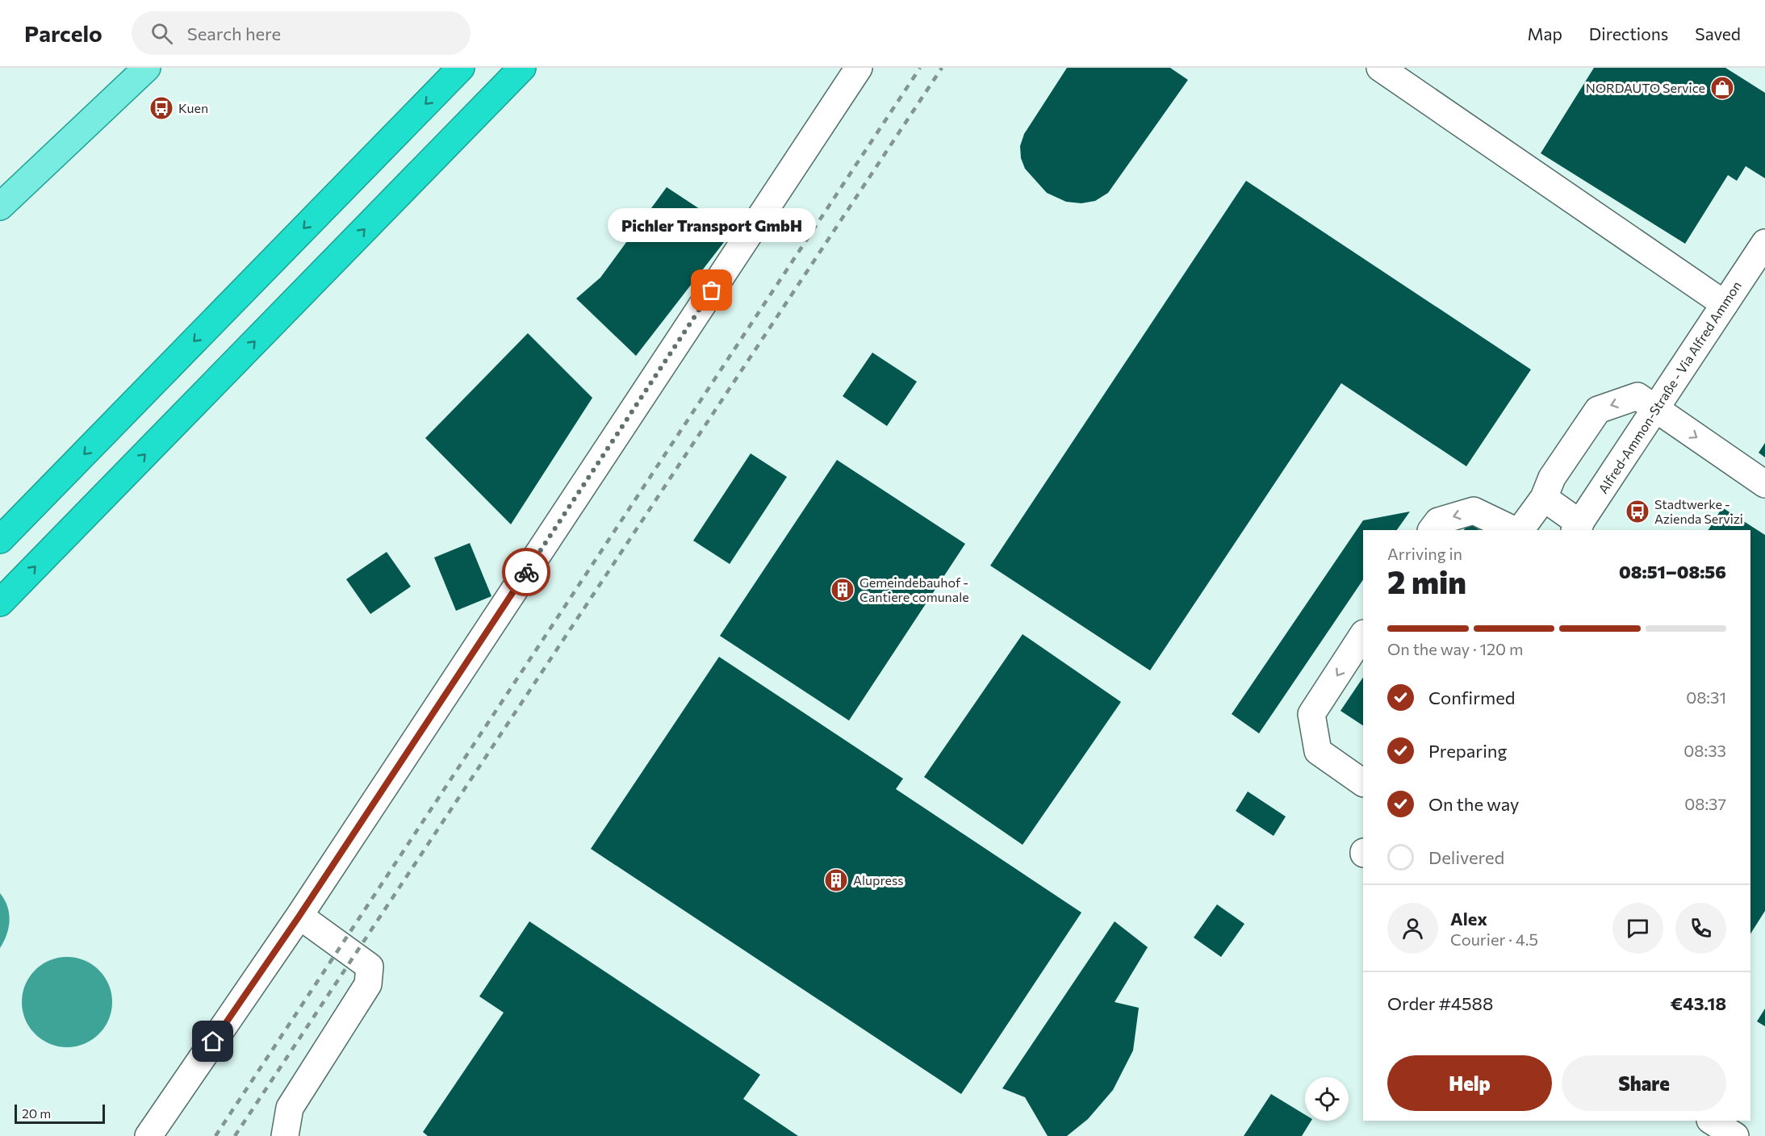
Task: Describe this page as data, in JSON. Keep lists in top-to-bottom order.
{
  "streets": {
    "street": ["Alfred-Ammon-Straße - Via Alfred Ammon"]
  },
  "places": {
    "shop": ["NORDAUTO Service"],
    "bus stop": ["Kuen", "Stadtwerke - Azienda Servizi"],
    "other": ["Pichler Transport GmbH"],
    "building": ["Gemeindebauhof - Cantiere comunale", "Alupress"]
  },
  "scale_bar": "20 m",
  "page": {
    "header": "Parcelo",
    "search": "Search here",
    "nav": ["Map", "Directions", "Saved"],
    "bubble": "Pichler Transport GmbH",
    "heading": ["2 min", "Arriving in", "08:51–08:56"],
    "panel": [
      "Alex",
      "Courier · 4.5",
      "Order #4588",
      "€43.18"
    ],
    "bar": "On the way · 120 m",
    "list": [
      ["Confirmed", "08:31"],
      ["Preparing", "08:33"],
      ["On the way", "08:37"],
      "Delivered"
    ],
    "buttons": ["Help", "Share"],
    "scale": "20 m"
  }
}
